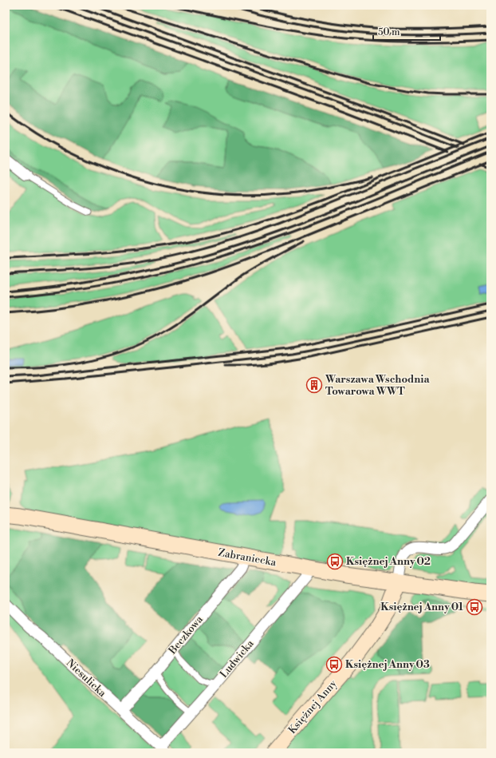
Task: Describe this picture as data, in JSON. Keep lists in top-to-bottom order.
{
  "streets": {
    "main road": ["Zabraniecka", "Księżnej Anny"],
    "street": ["Beczkowa", "Ludwicka", "Niesulicka"]
  },
  "crossings": [
    ["Zabraniecka", "Beczkowa"],
    ["Zabraniecka", "Ludwicka"],
    ["Zabraniecka", "Księżnej Anny"],
    ["Beczkowa", "Niesulicka"],
    ["Ludwicka", "Niesulicka"]
  ],
  "places": {
    "building": ["Warszawa Wschodnia Towarowa WWT"],
    "bus stop": ["Księżnej Anny 02", "Księżnej Anny 01", "Księżnej Anny 03"]
  },
  "scale_bar": "50 m"
}
